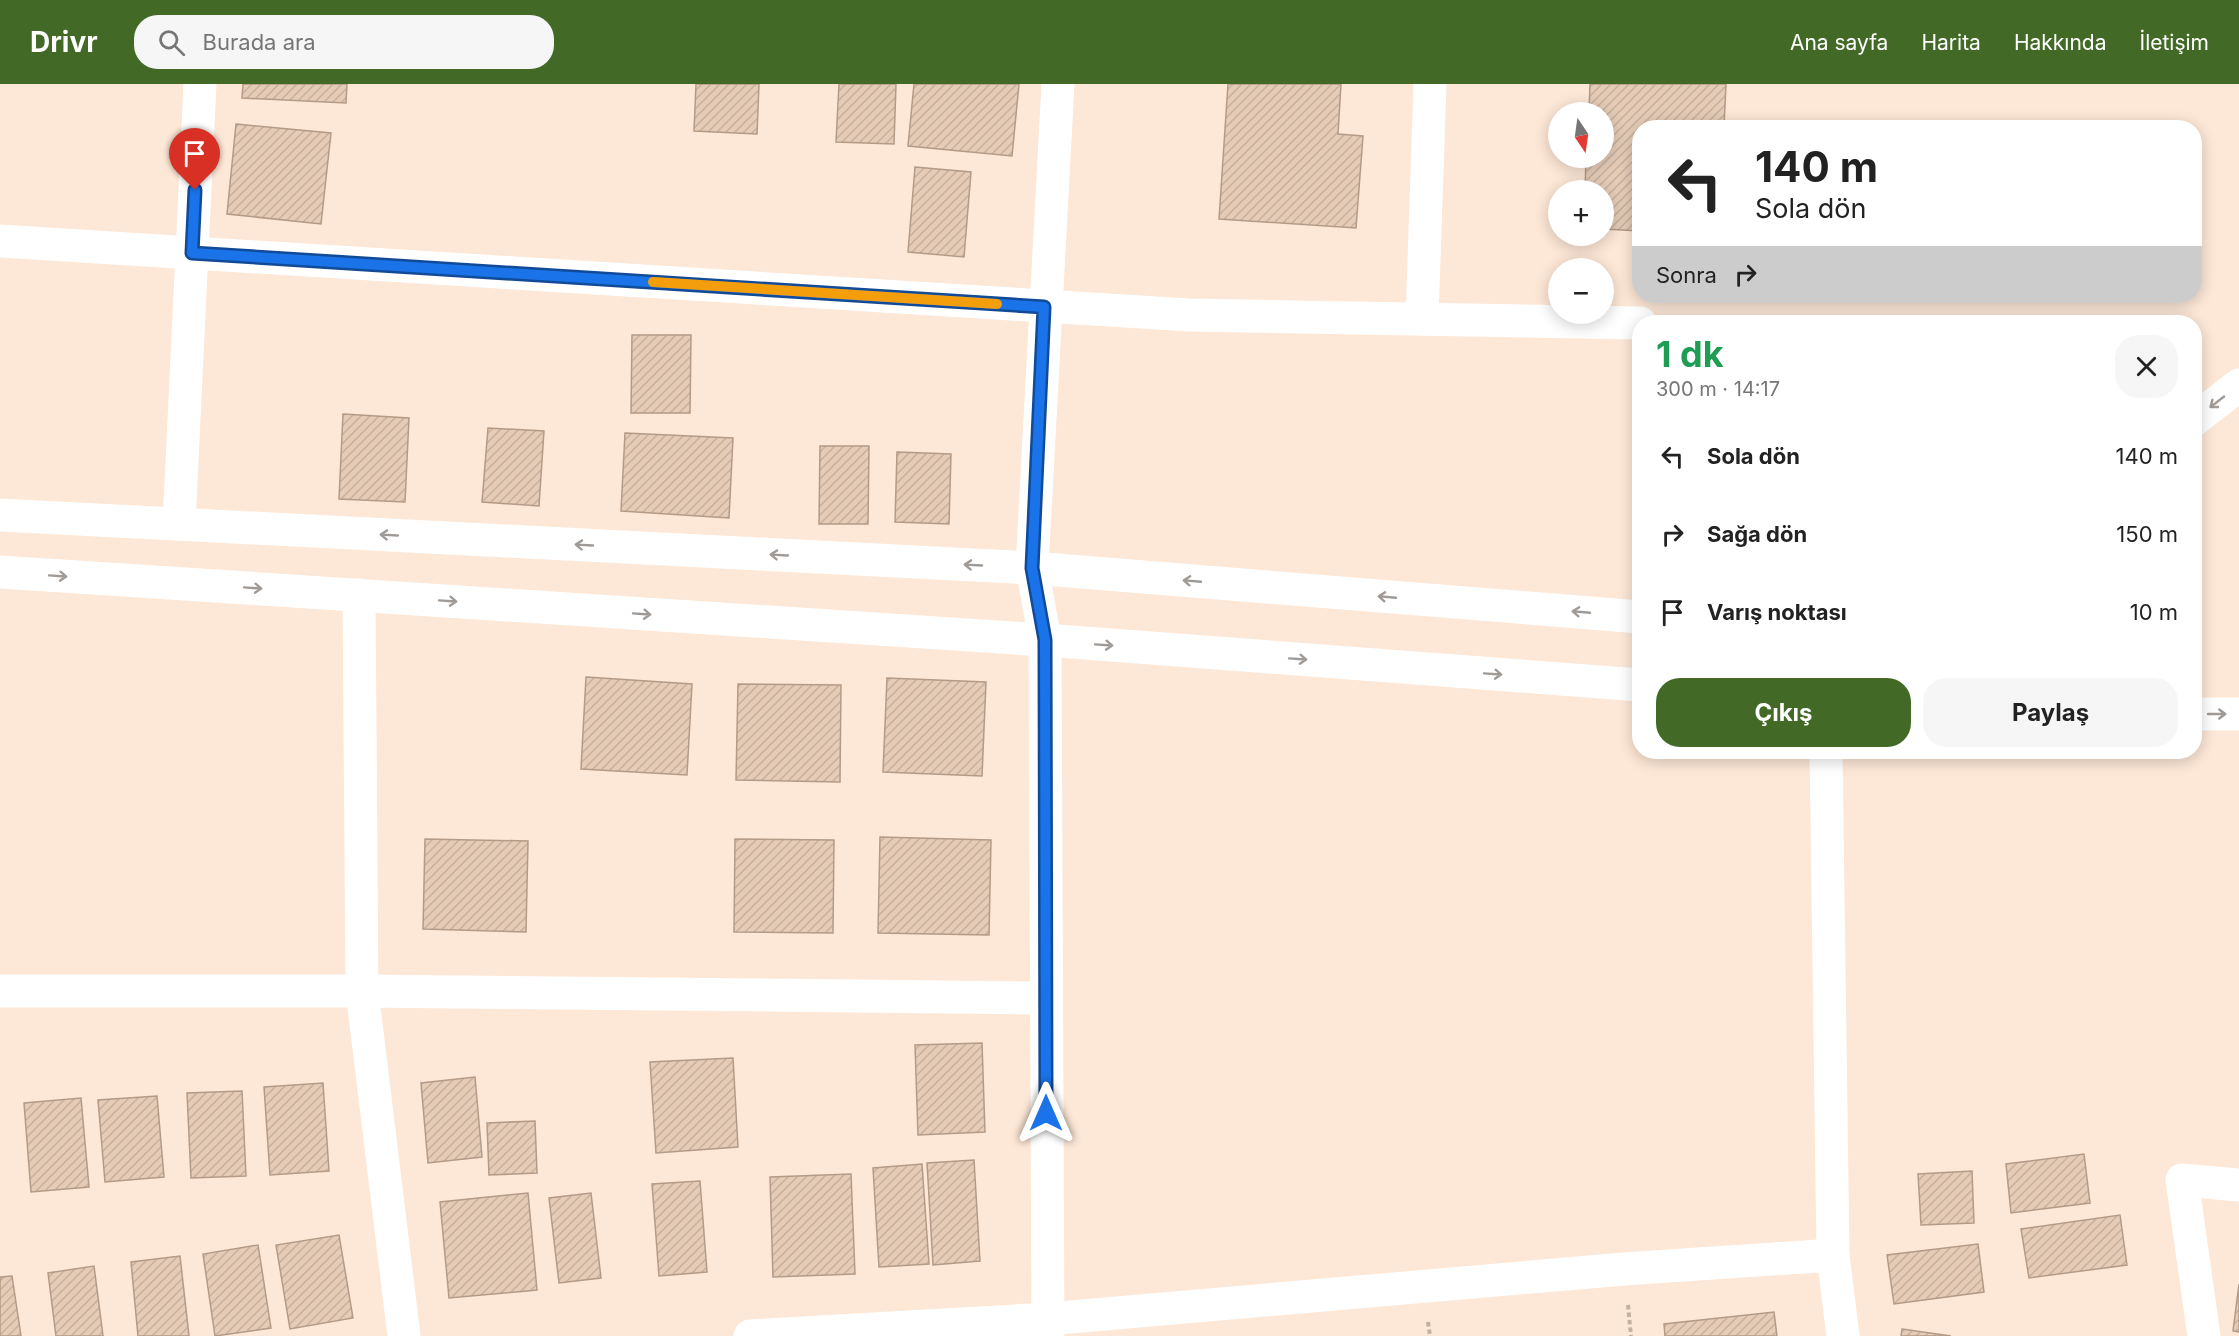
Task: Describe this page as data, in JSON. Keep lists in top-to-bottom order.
{
  "north": "bottom",
  "page": {
    "header": "Drivr",
    "search": "Burada ara",
    "nav": [
      "Ana sayfa",
      "Harita",
      "Hakkında",
      "İletişim"
    ],
    "map_buttons": ["+", "−"],
    "turn": ["140 m", "Sola dön"],
    "then": "Sonra",
    "heading": ["1 dk", "300 m · 14:17"],
    "list": [
      {
        "name": "Sola dön",
        "value": "140 m"
      },
      {
        "name": "Sağa dön",
        "value": "150 m"
      },
      {
        "name": "Varış noktası",
        "value": "10 m"
      }
    ],
    "buttons": ["Çıkış", "Paylaş"]
  }
}
